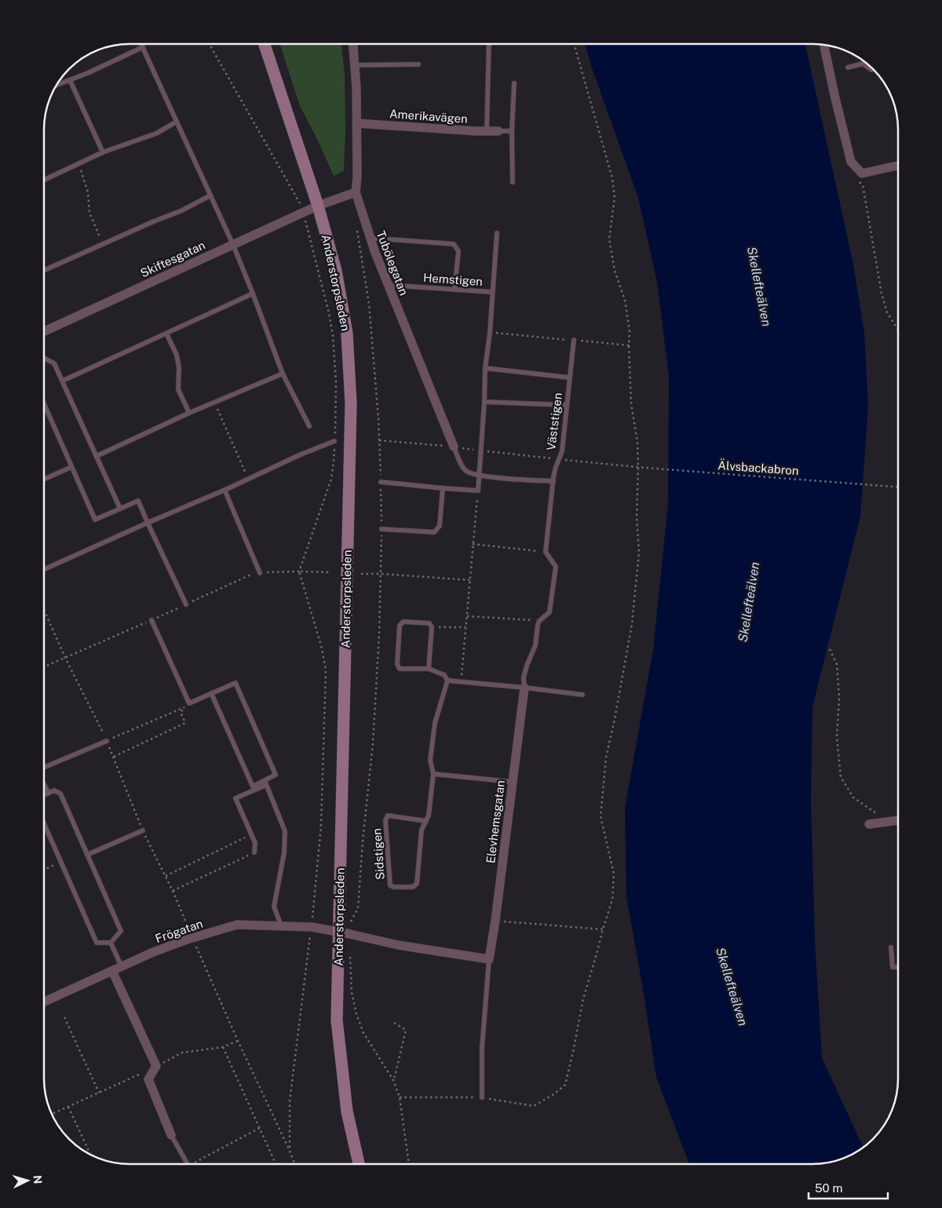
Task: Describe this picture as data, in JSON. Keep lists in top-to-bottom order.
{
  "streets": {
    "main road": ["Anderstorpsleden"],
    "street": [
      "Amerikavägen",
      "Skiftesgatan",
      "Tubölegatan",
      "Elevhemsgatan",
      "Frögatan"
    ],
    "lane": ["Hemstigen", "Väststigen", "Sidstigen"],
    "path": ["Älvsbackabron"]
  },
  "crossings": [
    ["Amerikavägen", "Tubölegatan"],
    ["Skiftesgatan", "Tubölegatan"],
    ["Skiftesgatan", "Anderstorpsleden"],
    ["Tubölegatan", "Hemstigen"],
    ["Tubölegatan", "Älvsbackabron"],
    ["Anderstorpsleden", "Frögatan"],
    ["Väststigen", "Älvsbackabron"]
  ],
  "water": ["Skellefteälven"],
  "scale_bar": "50 m",
  "north": "right"
}
